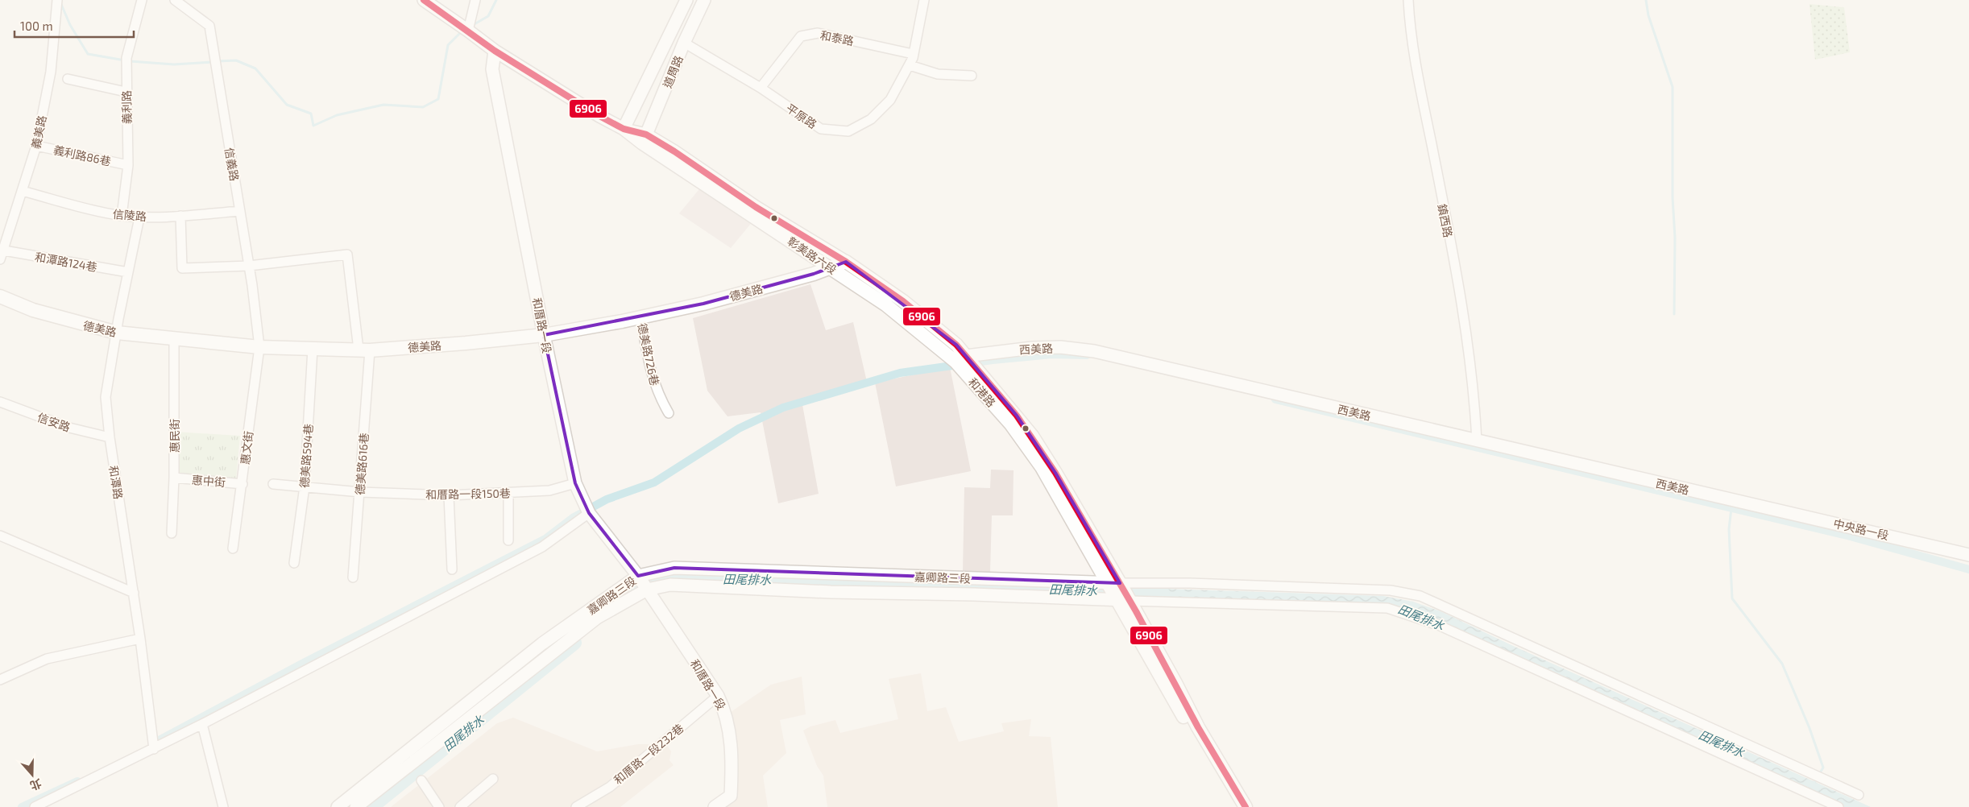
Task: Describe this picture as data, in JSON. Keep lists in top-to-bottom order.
{
  "streets": {
    "main road": ["彰美路六段", "德美路", "和港路"],
    "street": [
      "和泰路",
      "道周路",
      "義利路",
      "平原路",
      "義美路",
      "義利路86巷",
      "信義路",
      "信陵路",
      "鎮西路",
      "和潭路124巷",
      "和厝路一段",
      "西美路",
      "德美路726巷",
      "信安路",
      "惠民街",
      "惠文街",
      "德美路594巷",
      "德美路616巷",
      "惠中街",
      "和潭路",
      "和厝路一段150巷",
      "中央路一段",
      "嘉卿路三段",
      "和厝路一段232巷"
    ]
  },
  "crossings": [
    ["和泰路", "平原路"],
    ["道周路", "平原路"],
    ["道周路", "彰美路六段"],
    ["義利路", "義利路86巷"],
    ["義利路", "信陵路"],
    ["義美路", "義利路86巷"],
    ["義美路", "信陵路"],
    ["義美路", "和潭路124巷"],
    ["信義路", "信陵路"],
    ["信義路", "德美路"],
    ["信義路", "惠文街"],
    ["信義路", "德美路616巷"],
    ["信陵路", "和潭路"],
    ["鎮西路", "西美路"],
    ["彰美路六段", "德美路"],
    ["彰美路六段", "和厝路一段"],
    ["彰美路六段", "西美路"],
    ["彰美路六段", "和港路"],
    ["和潭路124巷", "和潭路"],
    ["德美路", "和厝路一段"],
    ["德美路", "德美路726巷"],
    ["德美路", "惠民街"],
    ["德美路", "惠文街"],
    ["德美路", "德美路594巷"],
    ["德美路", "德美路616巷"],
    ["德美路", "和潭路"],
    ["和厝路一段", "和厝路一段150巷"],
    ["和厝路一段", "嘉卿路三段"],
    ["和厝路一段", "和厝路一段232巷"],
    ["西美路", "和港路"],
    ["西美路", "中央路一段"],
    ["和港路", "嘉卿路三段"],
    ["信安路", "和潭路"],
    ["惠民街", "惠中街"],
    ["惠文街", "惠中街"],
    ["德美路594巷", "和厝路一段150巷"],
    ["德美路616巷", "和厝路一段150巷"]
  ],
  "water": ["田尾排水"],
  "lines": ["transit line 6906"],
  "scale_bar": "100 m",
  "north": "bottom"
}
